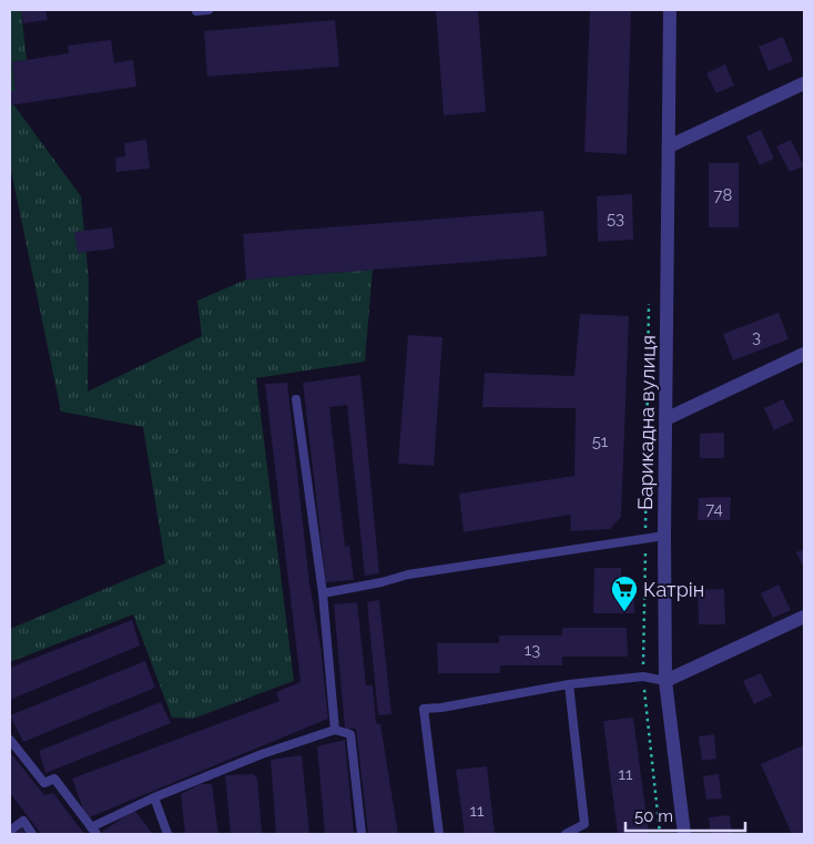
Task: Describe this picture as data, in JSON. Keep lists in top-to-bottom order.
{
  "streets": {
    "street": ["Барикадна вулиця"]
  },
  "places": {
    "supermarket": ["Катрін"]
  },
  "house_numbers": [
    "78",
    "53",
    "3",
    "51",
    "74",
    "13",
    "11",
    "11"
  ],
  "scale_bar": "50 m"
}
